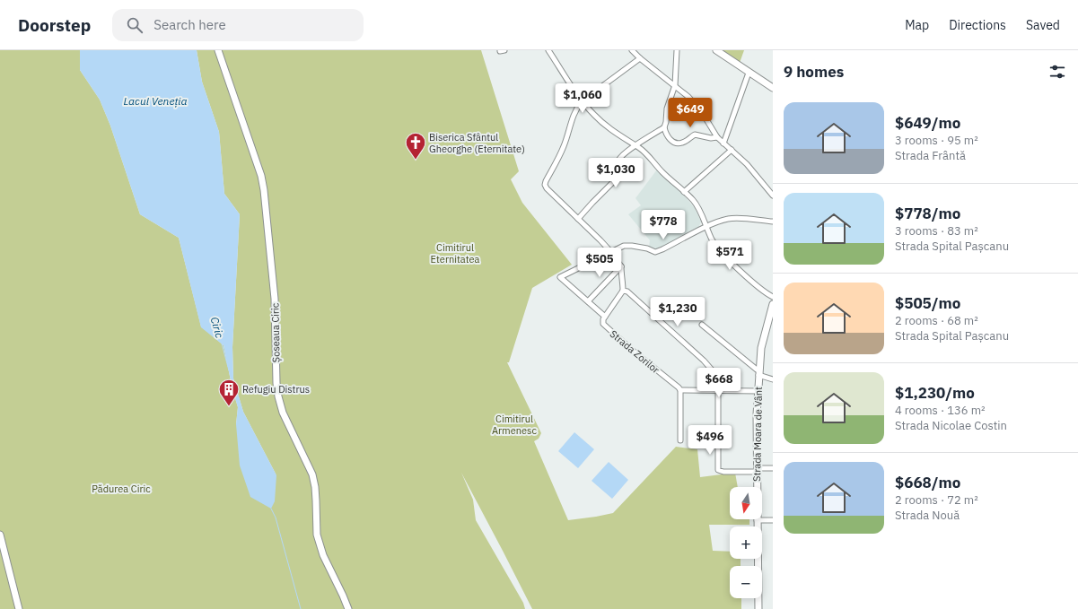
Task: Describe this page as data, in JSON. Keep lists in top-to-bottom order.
{
  "streets": {
    "street": ["Șoseaua Ciric", "Strada Zorilor", "Strada Moara de Vânt"]
  },
  "water": ["Lacul Veneția", "Ciric"],
  "parks": ["Cimitirul Eternitatea", "Cimitirul Armenesc", "Pădurea Ciric"],
  "places": {
    "church": ["Biserica Sfântul Gheorghe (Eternitate)"],
    "building": ["Refugiu Distrus"]
  },
  "north": "bottom",
  "page": {
    "header": "Doorstep",
    "search": "Search here",
    "nav": ["Map", "Directions", "Saved"],
    "heading": "9 homes",
    "price": [
      "$1,060",
      "$649",
      "$1,030",
      "$778",
      "$571",
      "$505",
      "$1,230",
      "$668",
      "$496"
    ],
    "list": [
      {
        "name": "$649/mo",
        "note": "3 rooms · 95 m² · Strada Frântă"
      },
      {
        "name": "$778/mo",
        "note": "3 rooms · 83 m² · Strada Spital Pașcanu"
      },
      {
        "name": "$505/mo",
        "note": "2 rooms · 68 m² · Strada Spital Pașcanu"
      },
      {
        "name": "$1,230/mo",
        "note": "4 rooms · 136 m² · Strada Nicolae Costin"
      },
      {
        "name": "$668/mo",
        "note": "2 rooms · 72 m² · Strada Nouă"
      }
    ],
    "map_buttons": ["+", "−"]
  }
}
